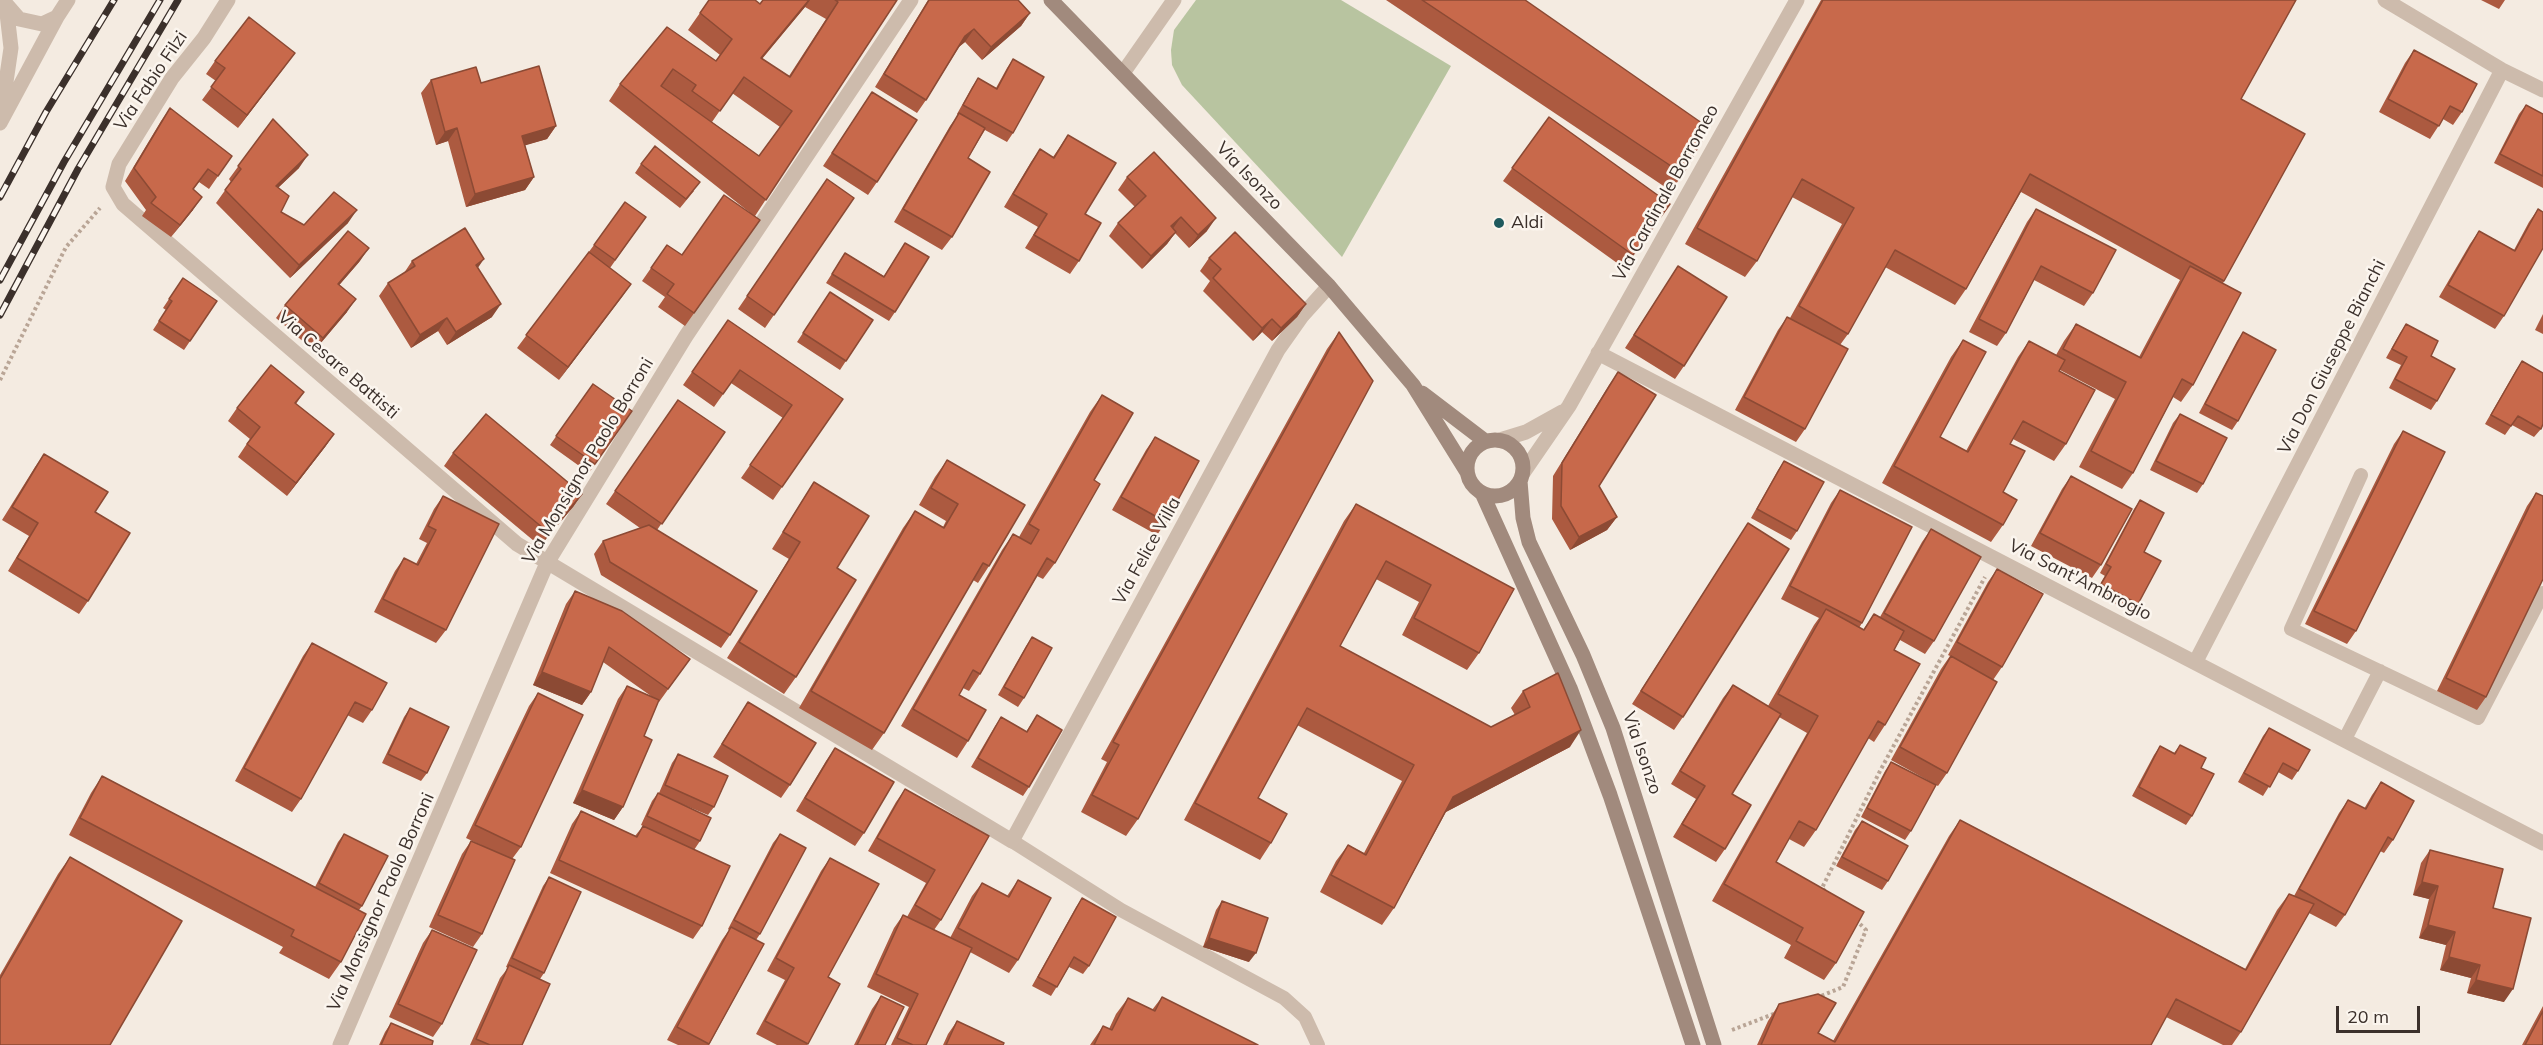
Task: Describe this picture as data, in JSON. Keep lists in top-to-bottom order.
{
  "streets": {
    "street": [
      "Via Fabio Filzi",
      "Via Isonzo",
      "Via Cardinale Borromeo",
      "Via Don Giuseppe Bianchi",
      "Via Cesare Battisti",
      "Via Monsignor Paolo Borroni",
      "Via Felice Villa",
      "Via Sant'Ambrogio"
    ]
  },
  "crossings": [
    ["Via Fabio Filzi", "Via Cesare Battisti"],
    ["Via Isonzo", "Via Cardinale Borromeo"],
    ["Via Isonzo", "Via Felice Villa"],
    ["Via Cardinale Borromeo", "Via Sant'Ambrogio"],
    ["Via Don Giuseppe Bianchi", "Via Sant'Ambrogio"],
    ["Via Cesare Battisti", "Via Monsignor Paolo Borroni"],
    ["Via Cesare Battisti", "Via Felice Villa"]
  ],
  "places": ["Aldi"],
  "scale_bar": "20 m"
}
